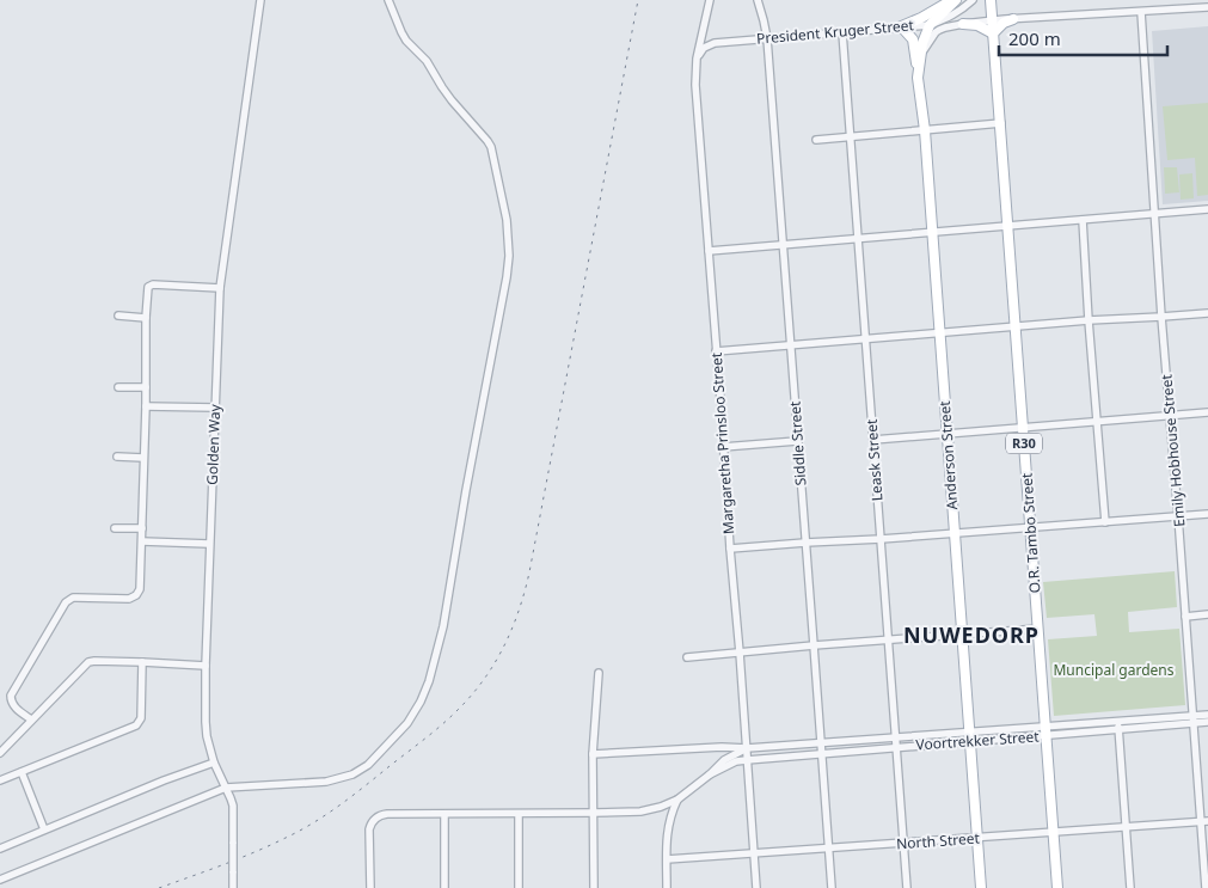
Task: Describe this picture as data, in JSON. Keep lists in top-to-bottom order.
{
  "streets": {
    "main road": ["R30", "Anderson Street", "O.R. Tambo Street"],
    "street": [
      "President Kruger Street",
      "Margaretha Prinsloo Street",
      "Siddle Street",
      "Golden Way",
      "Emily Hobhouse Street",
      "Leask Street",
      "Voortrekker Street",
      "North Street"
    ]
  },
  "crossings": [
    ["President Kruger Street", "Margaretha Prinsloo Street"],
    ["President Kruger Street", "Siddle Street"],
    ["President Kruger Street", "Emily Hobhouse Street"],
    ["President Kruger Street", "Anderson Street"],
    ["President Kruger Street", "Leask Street"],
    ["President Kruger Street", "O.R. Tambo Street"],
    ["Margaretha Prinsloo Street", "Voortrekker Street"],
    ["Margaretha Prinsloo Street", "North Street"],
    ["Siddle Street", "Voortrekker Street"],
    ["Siddle Street", "North Street"],
    ["Emily Hobhouse Street", "Voortrekker Street"],
    ["Emily Hobhouse Street", "North Street"],
    ["Anderson Street", "Voortrekker Street"],
    ["Anderson Street", "North Street"],
    ["Leask Street", "Voortrekker Street"],
    ["Leask Street", "North Street"],
    ["O.R. Tambo Street", "Voortrekker Street"],
    ["O.R. Tambo Street", "North Street"]
  ],
  "districts": ["NUWEDORP"],
  "parks": ["Muncipal gardens"],
  "scale_bar": "200 m"
}
